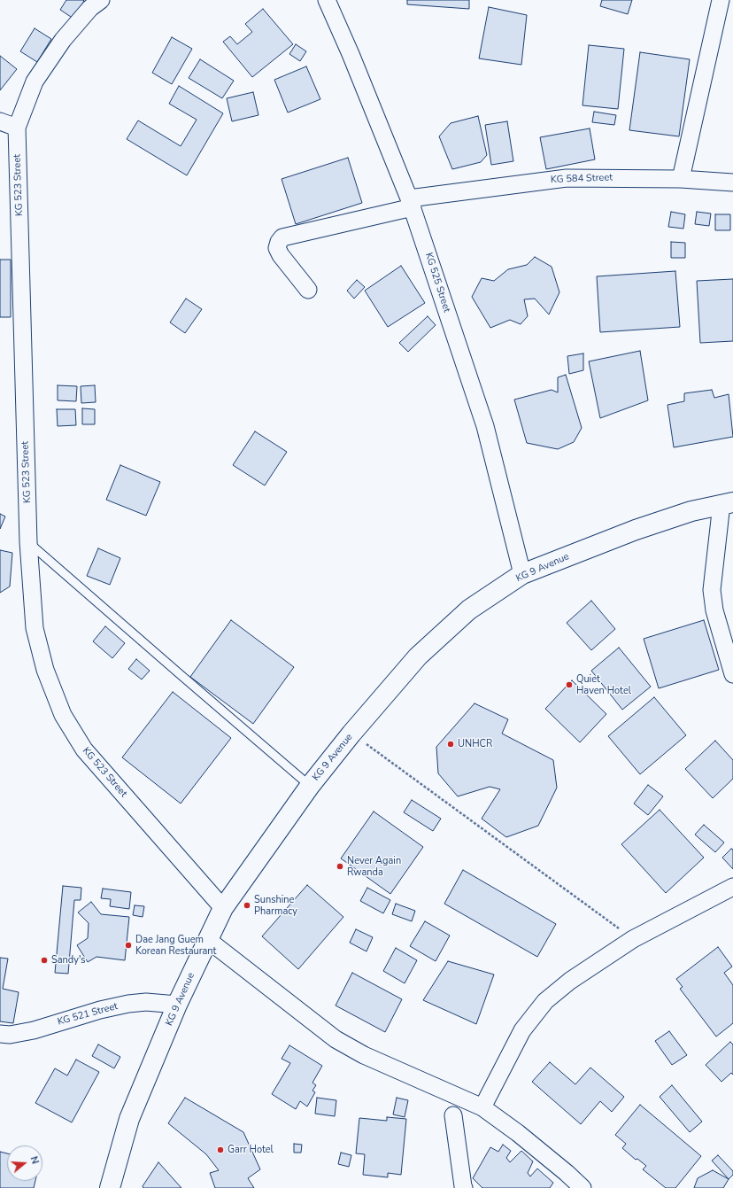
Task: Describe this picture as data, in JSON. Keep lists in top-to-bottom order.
{
  "streets": {
    "main road": ["KG 9 Avenue"],
    "street": [
      "KG 584 Street",
      "KG 523 Street",
      "KG 525 Street",
      "KG 521 Street"
    ]
  },
  "crossings": [
    ["KG 584 Street", "KG 525 Street"],
    ["KG 523 Street", "KG 9 Avenue"],
    ["KG 525 Street", "KG 9 Avenue"],
    ["KG 9 Avenue", "KG 521 Street"]
  ],
  "places": [
    "Quiet Haven Hotel",
    "UNHCR",
    "Never Again Rwanda",
    "Sunshine Pharmacy",
    "Dae Jang Guem Korean Restaurant",
    "Sandy's",
    "Garr Hotel"
  ],
  "north": "right"
}
